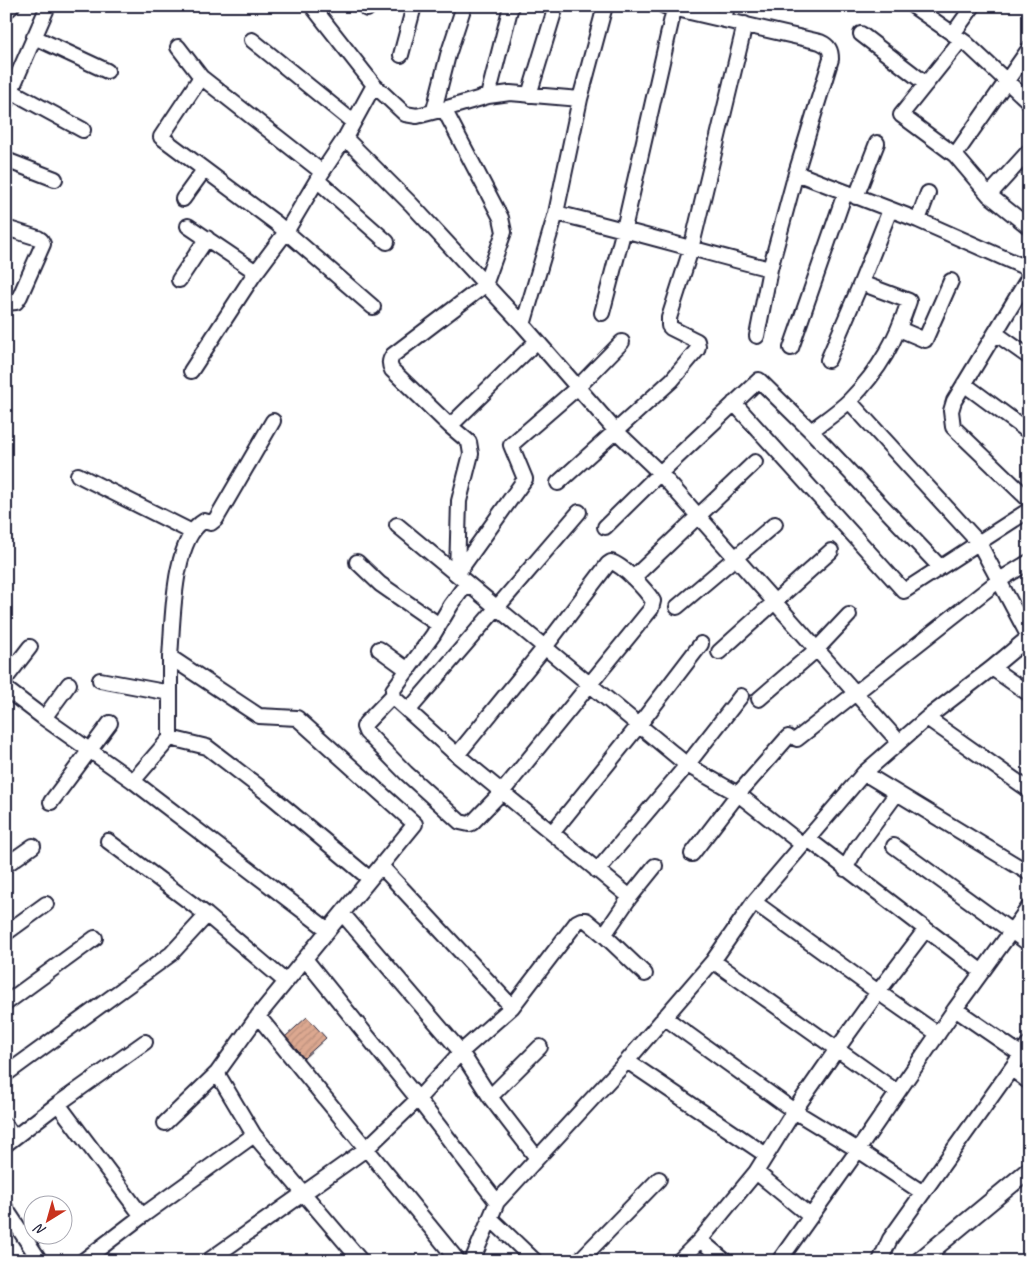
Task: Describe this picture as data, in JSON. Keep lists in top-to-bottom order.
{
  "north": "bottom left"
}
